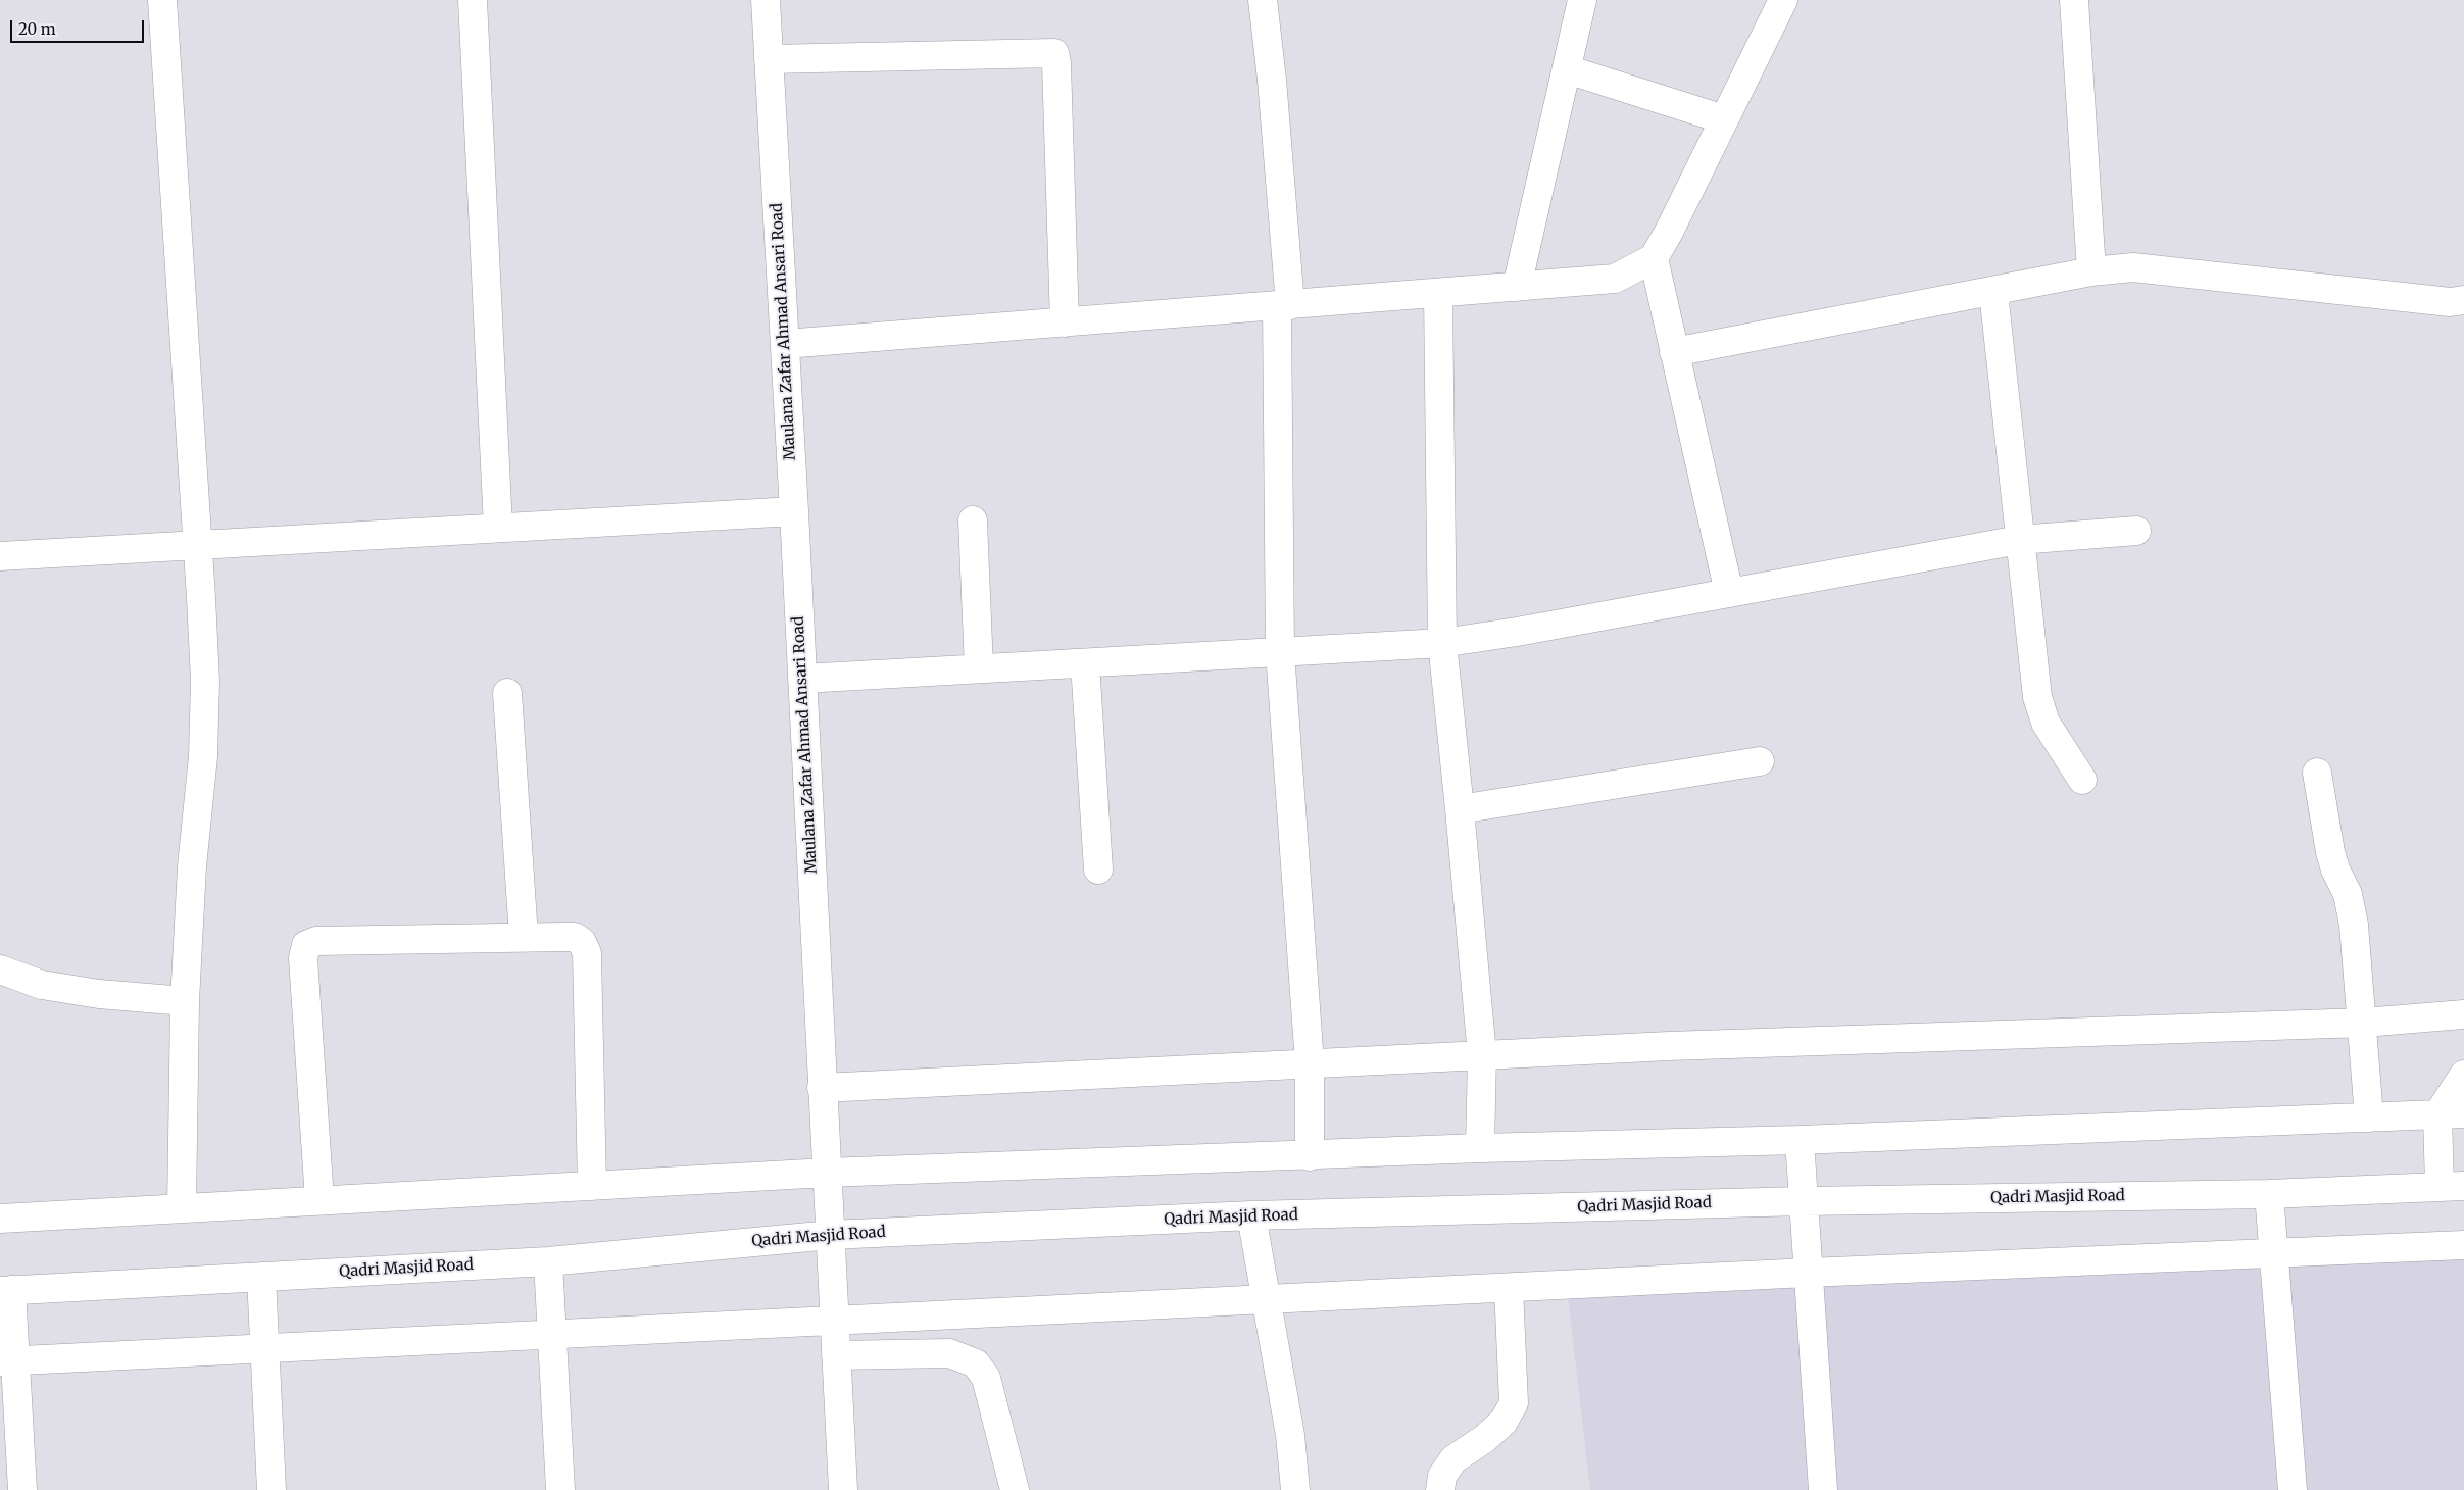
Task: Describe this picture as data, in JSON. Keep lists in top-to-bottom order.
{
  "streets": {
    "street": ["Maulana Zafar Ahmad Ansari Road", "Qadri Masjid Road"]
  },
  "crossings": [
    ["Maulana Zafar Ahmad Ansari Road", "Qadri Masjid Road"]
  ],
  "scale_bar": "20 m"
}
